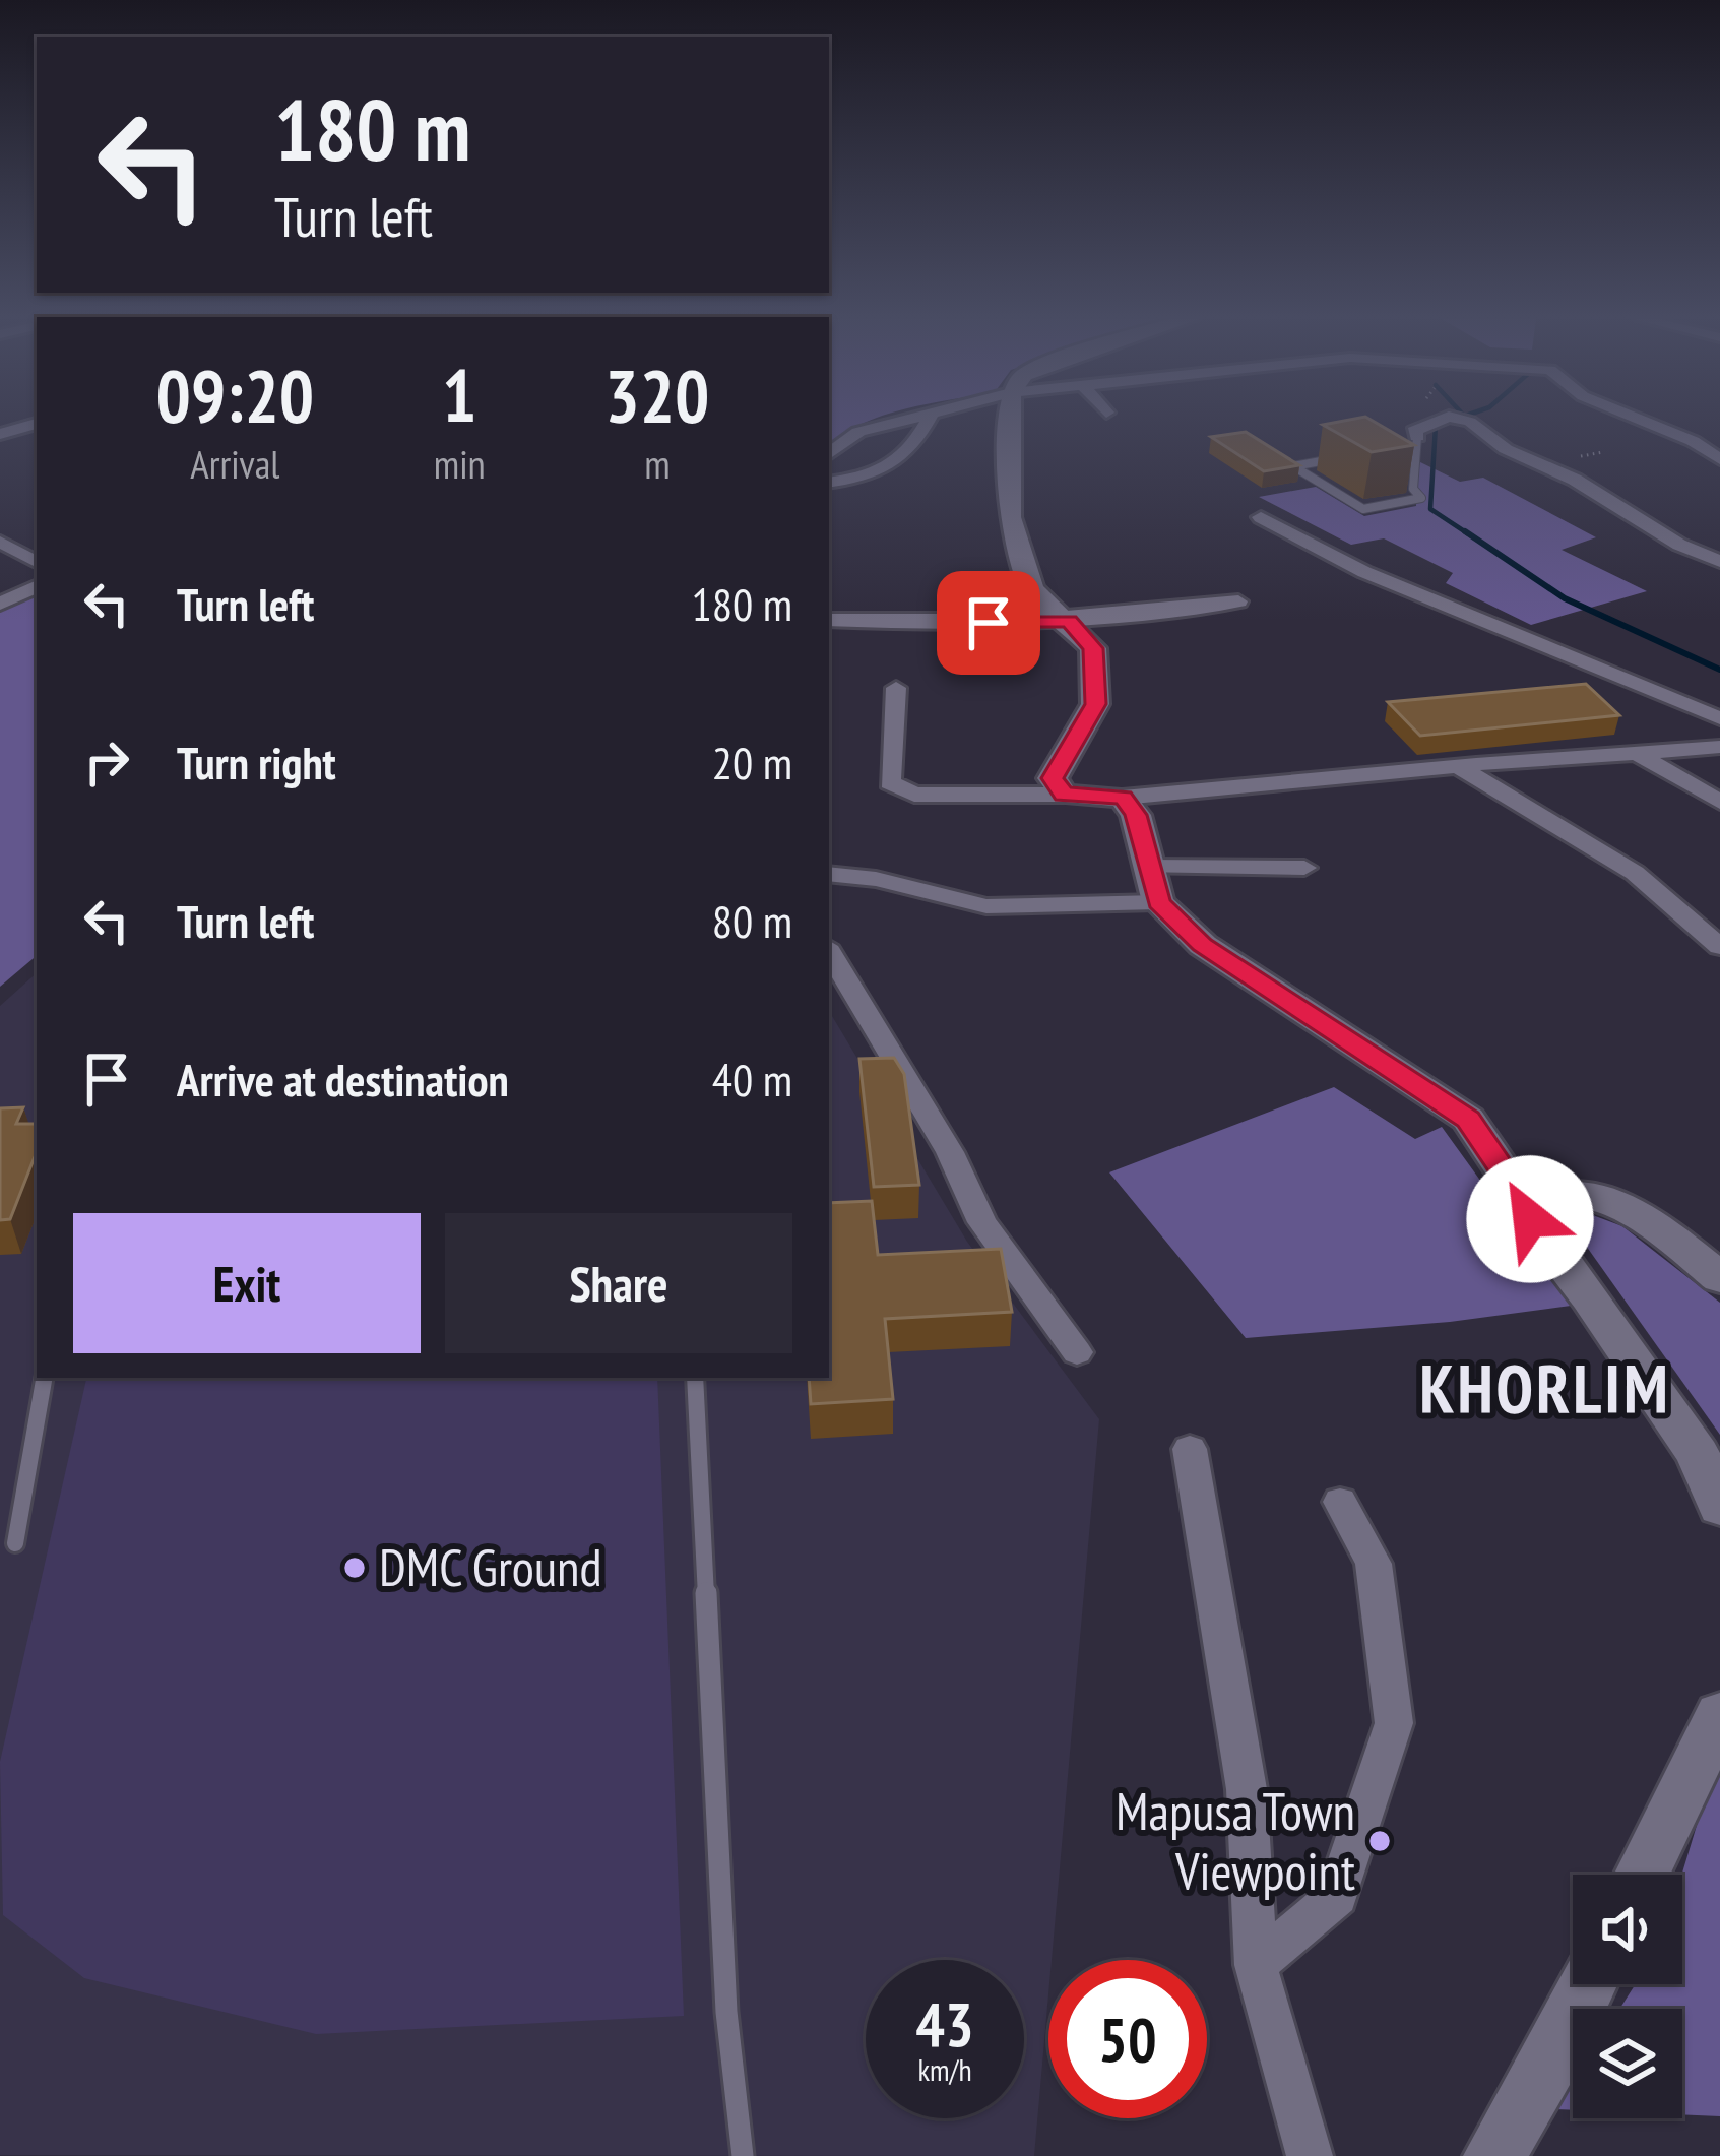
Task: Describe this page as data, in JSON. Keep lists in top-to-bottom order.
{
  "districts": ["KHORLIM"],
  "places": ["DMC Ground", "Mapusa Town Viewpoint"],
  "page": {
    "turn": ["180 m", "Turn left"],
    "eta": [
      "09:20",
      "Arrival",
      "1",
      "min",
      "320",
      "m"
    ],
    "list": [
      {
        "name": "Turn left",
        "value": "180 m"
      },
      {
        "name": "Turn right",
        "value": "20 m"
      },
      {
        "name": "Turn left",
        "value": "80 m"
      },
      {
        "name": "Arrive at destination",
        "value": "40 m"
      }
    ],
    "buttons": ["Exit", "Share"],
    "speed": "43 km/h",
    "limit": "50"
  }
}
